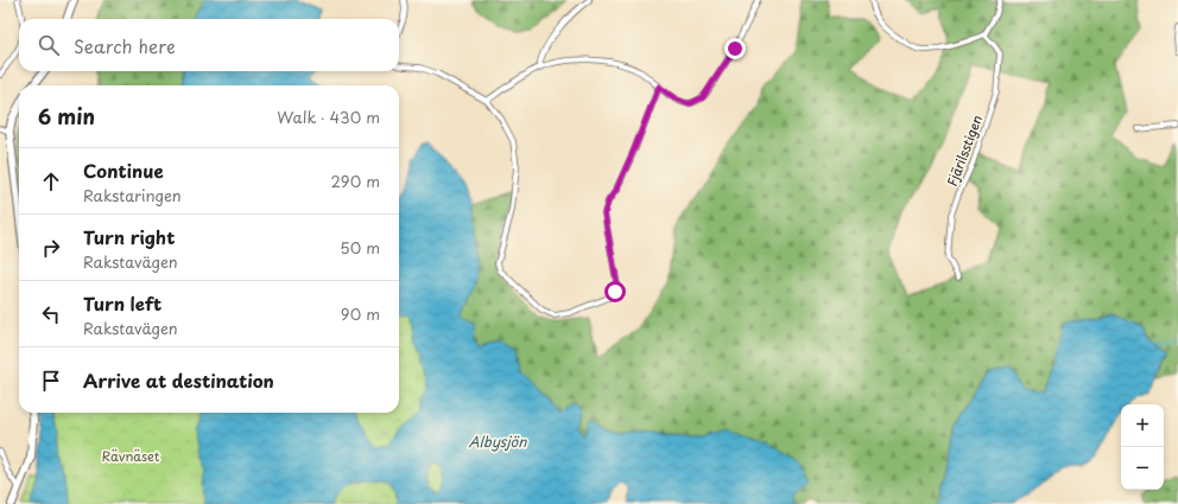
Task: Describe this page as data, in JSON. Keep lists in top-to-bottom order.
{
  "streets": {
    "street": ["Fjärilsstigen"]
  },
  "water": ["Albysjön"],
  "parks": ["Rävnäset"],
  "page": {
    "search": "Search here",
    "heading": ["6 min", "Walk · 430 m"],
    "list": [
      ["Continue", "Rakstaringen", "290 m"],
      ["Turn right", "Rakstavägen", "50 m"],
      ["Turn left", "Rakstavägen", "90 m"],
      "Arrive at destination"
    ],
    "map_buttons": ["+", "−"]
  }
}
